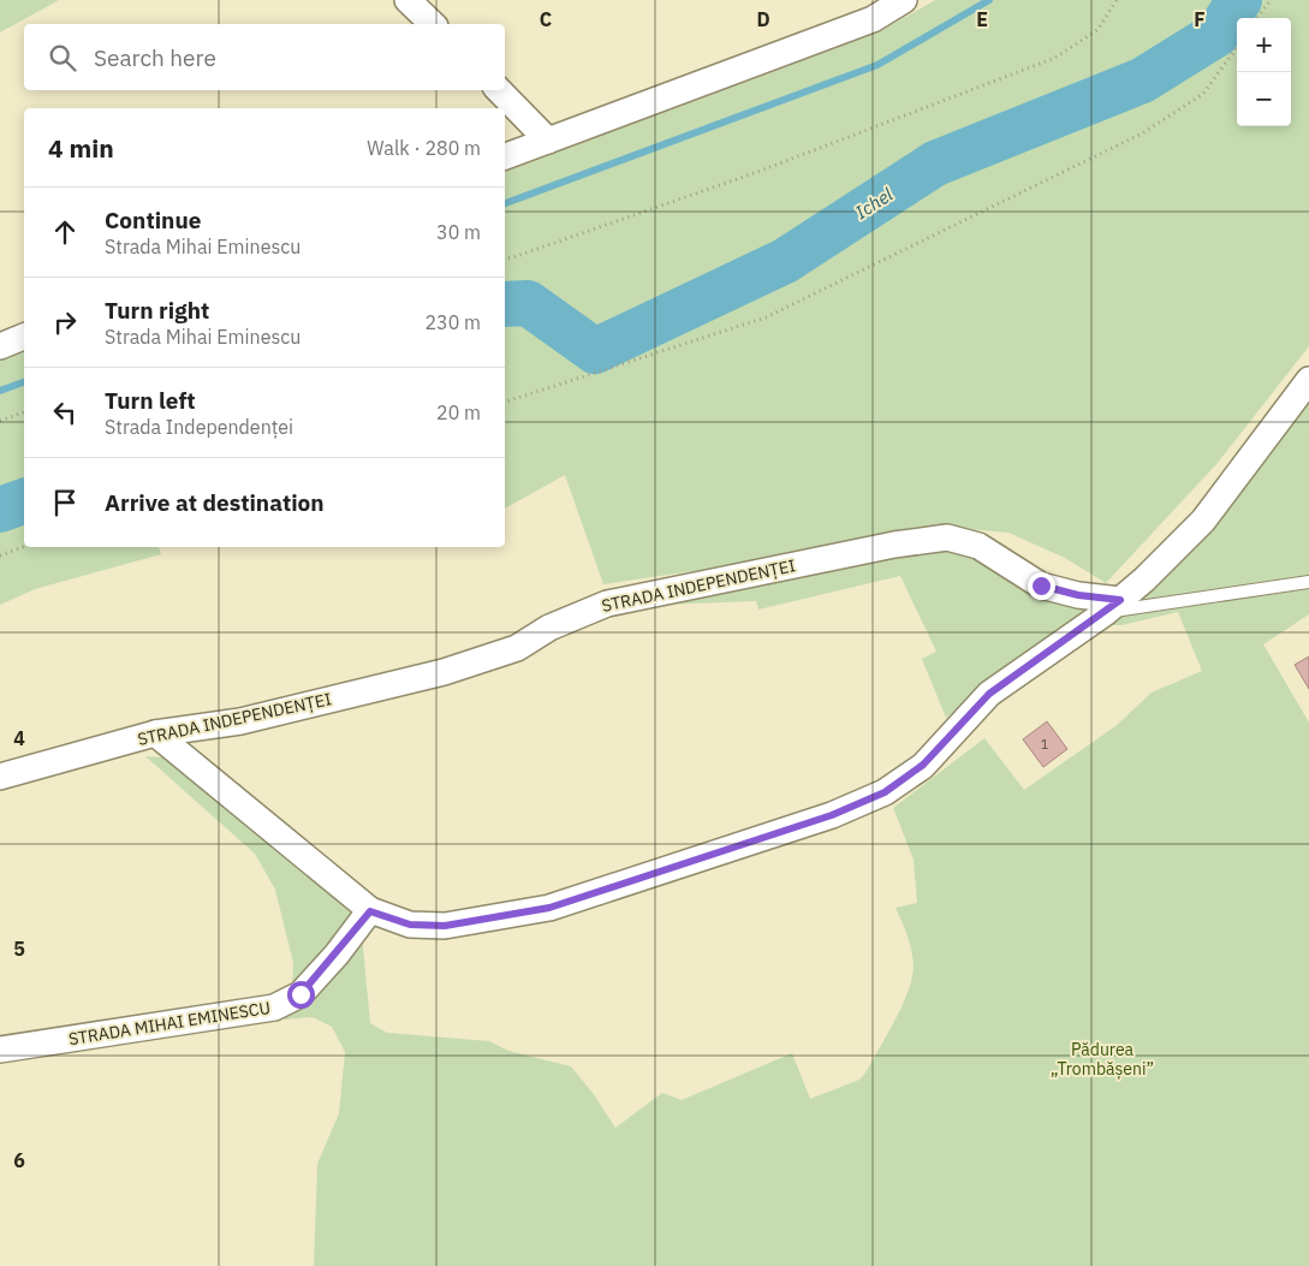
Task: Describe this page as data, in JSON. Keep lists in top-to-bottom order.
{
  "streets": {
    "street": ["STRADA INDEPENDENȚEI", "STRADA MIHAI EMINESCU"]
  },
  "water": ["Ichel"],
  "parks": ["Pădurea „Trombășeni”"],
  "house_numbers": ["1"],
  "page": {
    "map_buttons": ["+", "−"],
    "search": "Search here",
    "heading": ["4 min", "Walk · 280 m"],
    "list": [
      ["Continue", "Strada Mihai Eminescu", "30 m"],
      ["Turn right", "Strada Mihai Eminescu", "230 m"],
      ["Turn left", "Strada Independenței", "20 m"],
      "Arrive at destination"
    ]
  },
  "grid": {
    "columns": [
      "C",
      "D",
      "E",
      "F"
    ],
    "rows": ["4", "5", "6"]
  }
}
